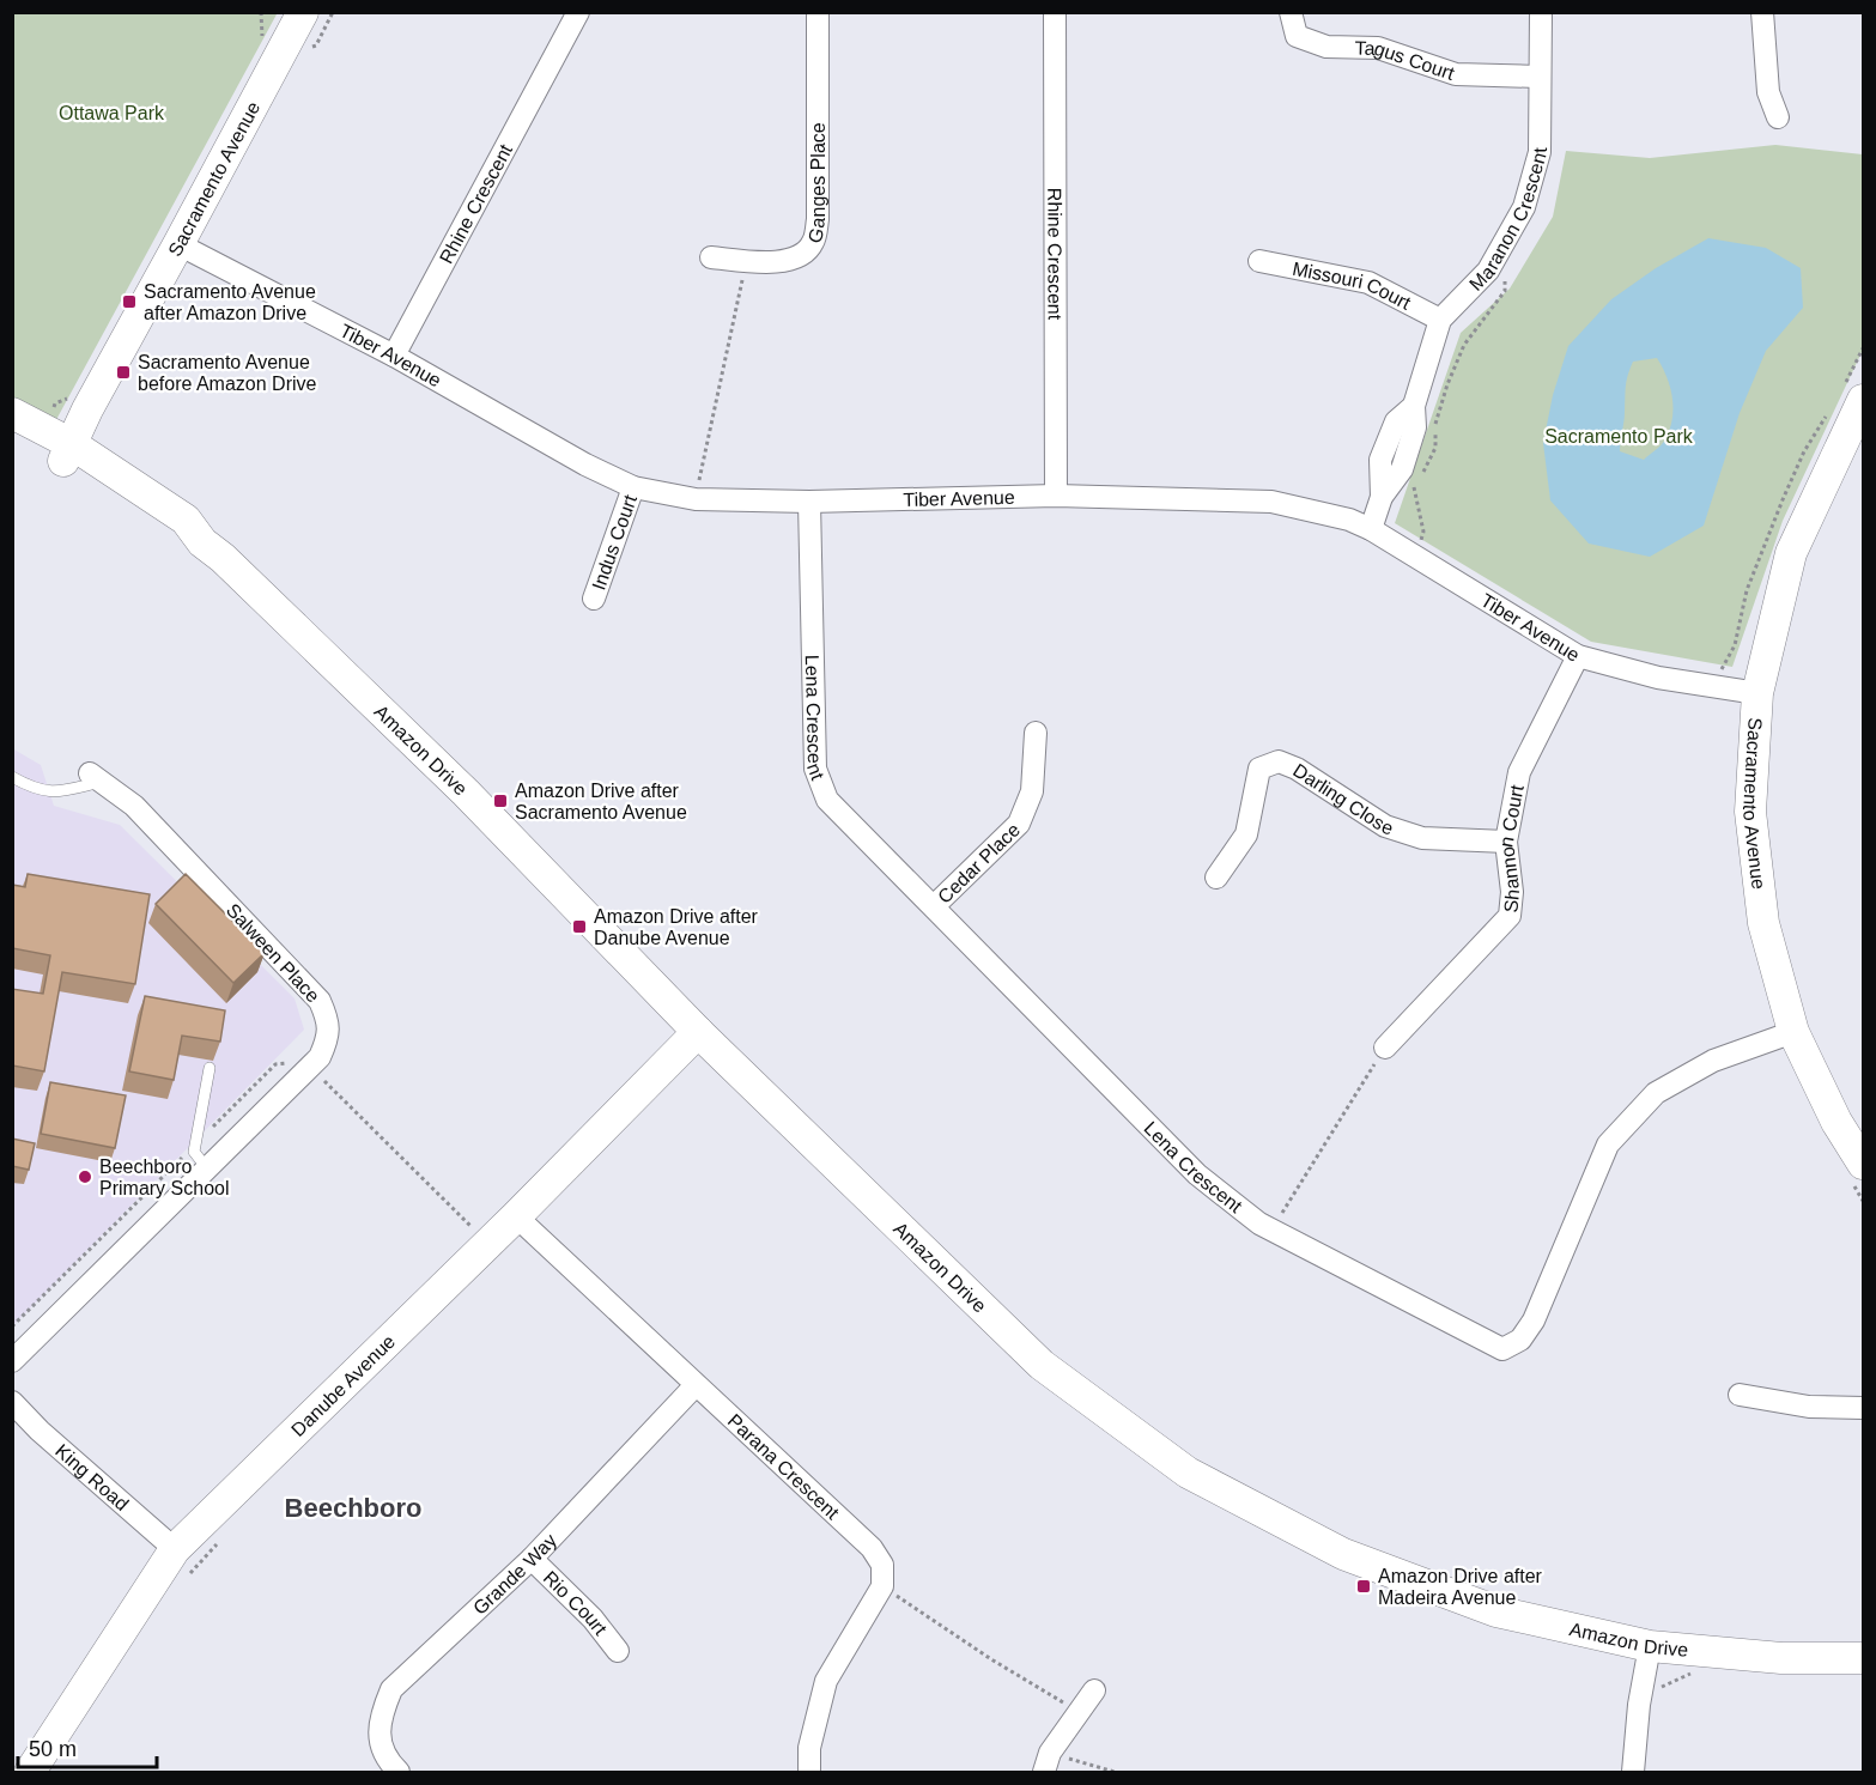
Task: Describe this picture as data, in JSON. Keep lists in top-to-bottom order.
{
  "streets": {
    "street": [
      "Tagus Court",
      "Sacramento Avenue",
      "Ganges Place",
      "Rhine Crescent",
      "Maranon Crescent",
      "Missouri Court",
      "Tiber Avenue",
      "Indus Court",
      "Lena Crescent",
      "Amazon Drive",
      "Darling Close",
      "Shannon Court",
      "Cedar Place",
      "Salween Place",
      "Danube Avenue",
      "Parana Crescent",
      "King Road",
      "Grande Way",
      "Rio Court"
    ]
  },
  "crossings": [
    ["Tagus Court", "Maranon Crescent"],
    ["Sacramento Avenue", "Tiber Avenue"],
    ["Sacramento Avenue", "Lena Crescent"],
    ["Sacramento Avenue", "Amazon Drive"],
    ["Rhine Crescent", "Tiber Avenue"],
    ["Maranon Crescent", "Missouri Court"],
    ["Maranon Crescent", "Tiber Avenue"],
    ["Tiber Avenue", "Indus Court"],
    ["Tiber Avenue", "Lena Crescent"],
    ["Tiber Avenue", "Shannon Court"],
    ["Lena Crescent", "Cedar Place"],
    ["Amazon Drive", "Danube Avenue"],
    ["Darling Close", "Shannon Court"],
    ["Danube Avenue", "Parana Crescent"],
    ["Danube Avenue", "King Road"],
    ["Parana Crescent", "Grande Way"],
    ["Grande Way", "Rio Court"]
  ],
  "districts": ["Beechboro"],
  "parks": ["Ottawa Park", "Sacramento Park"],
  "places": {
    "transit": [
      "Sacramento Avenue after Amazon Drive",
      "Sacramento Avenue before Amazon Drive",
      "Amazon Drive after Sacramento Avenue",
      "Amazon Drive after Danube Avenue",
      "Amazon Drive after Madeira Avenue"
    ],
    "other": ["Beechboro Primary School"]
  },
  "scale_bar": "50 m"
}
